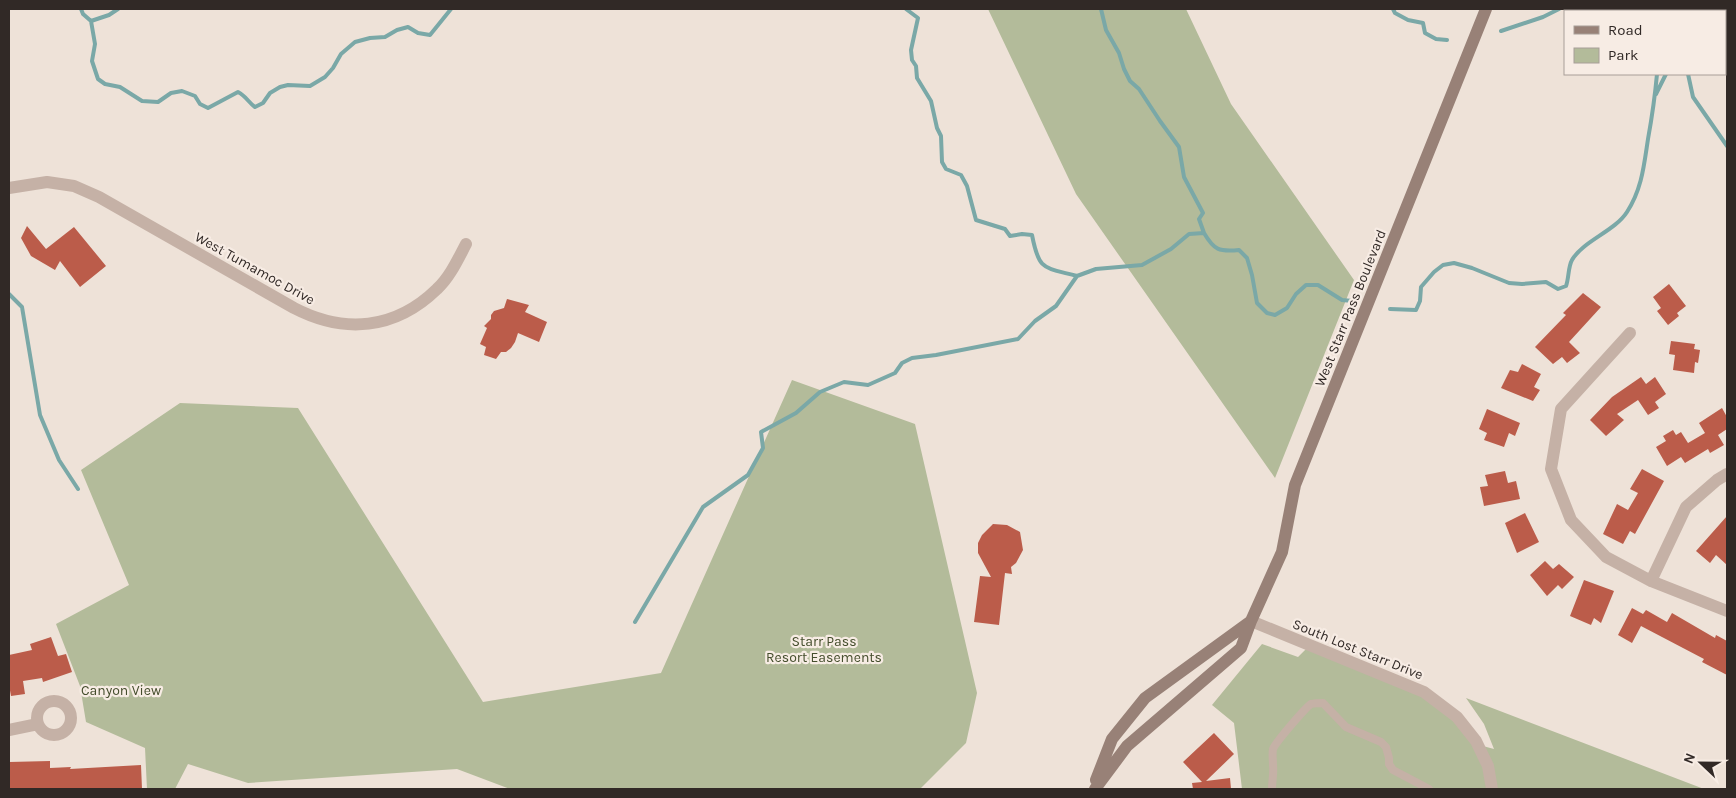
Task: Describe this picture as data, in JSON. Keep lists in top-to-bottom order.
{
  "streets": {
    "street": ["West Tumamoc Drive", "West Starr Pass Boulevard", "South Lost Starr Drive"]
  },
  "crossings": [
    ["West Starr Pass Boulevard", "South Lost Starr Drive"]
  ],
  "parks": ["Starr Pass Resort Easements", "Canyon View"],
  "legend": ["Road", "Park"],
  "north": "left"
}
